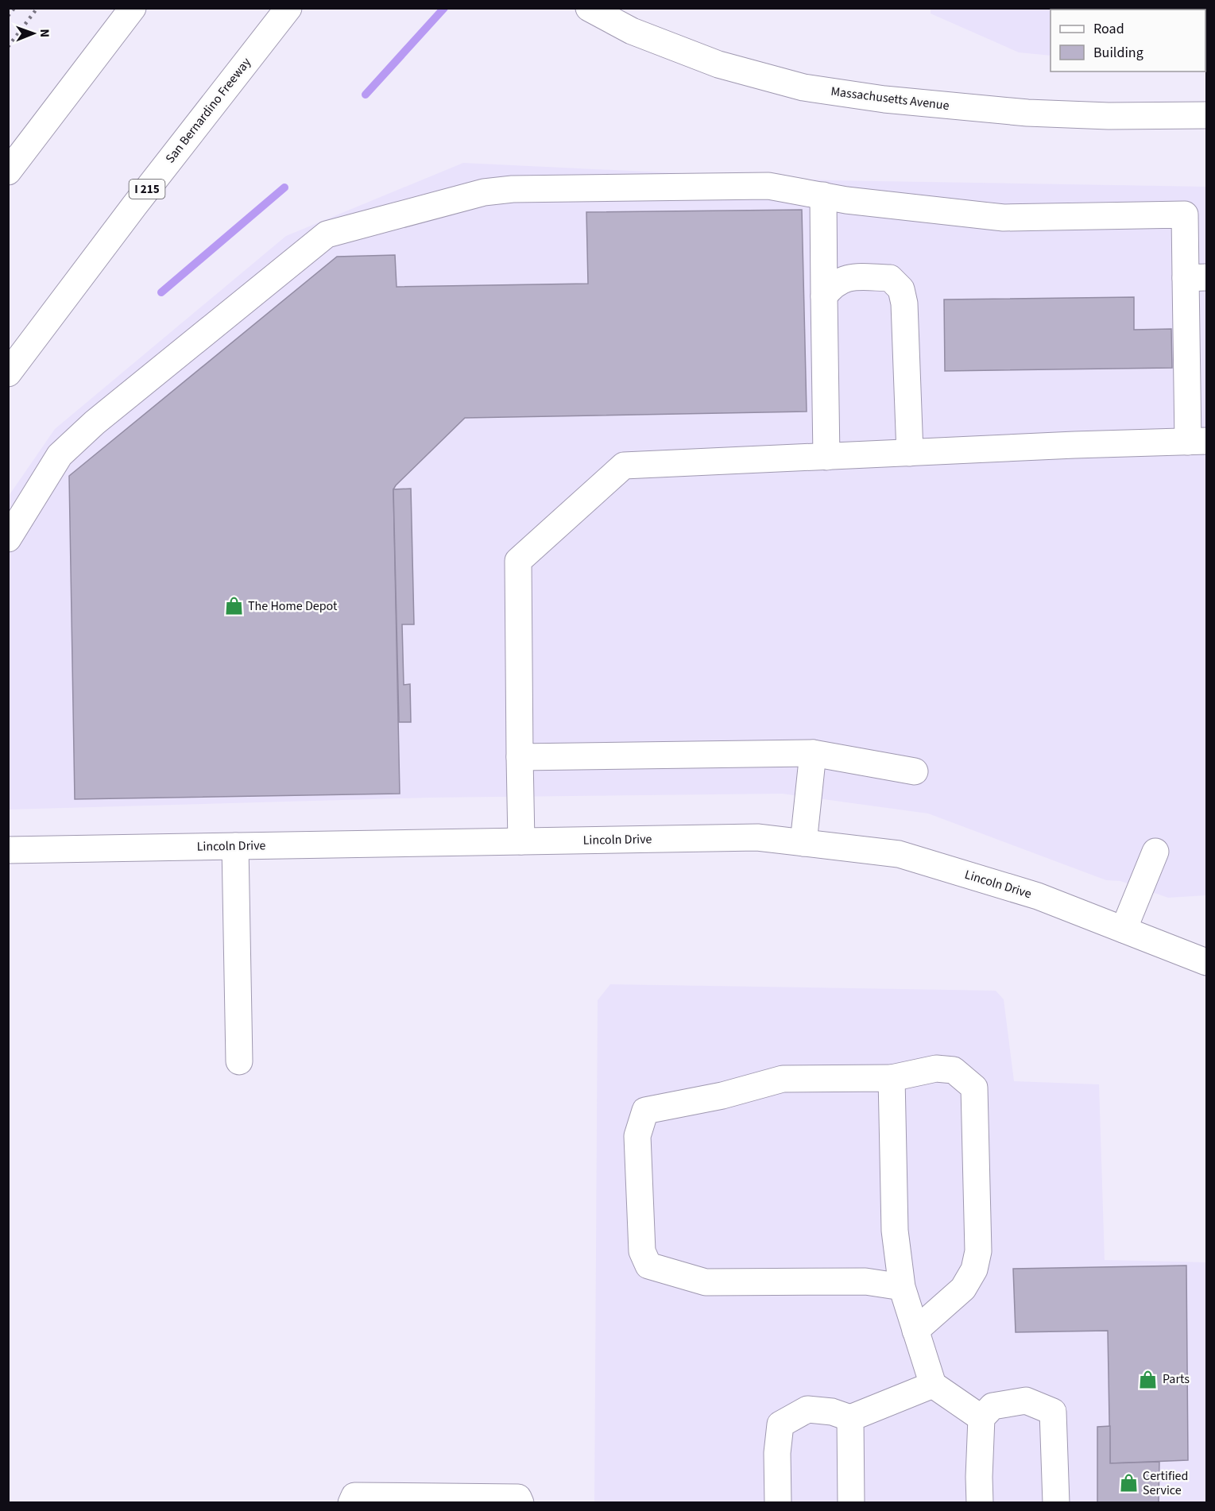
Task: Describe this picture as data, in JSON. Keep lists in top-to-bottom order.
{
  "streets": {
    "main road": [
      "Massachusetts Avenue",
      "San Bernardino Freeway",
      "I 215",
      "Lincoln Drive"
    ]
  },
  "places": {
    "shop": ["The Home Depot", "Parts", "Certified Service"]
  },
  "legend": ["Road", "Building"],
  "north": "right"
}
